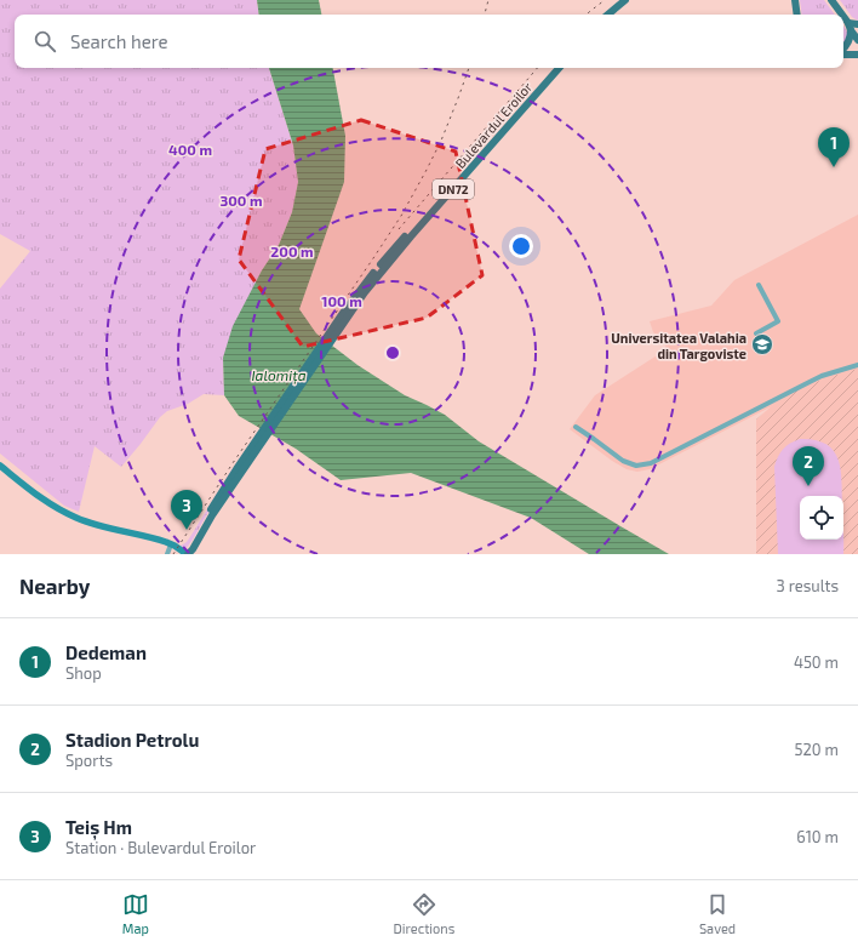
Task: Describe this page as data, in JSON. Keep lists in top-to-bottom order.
{
  "streets": {
    "main road": ["Bulevardul Eroilor", "DN72"]
  },
  "water": ["Ialomița"],
  "places": {
    "school or university": ["Universitatea Valahia din Targoviste"]
  },
  "page": {
    "search": "Search here",
    "pins": ["1", "2", "3"],
    "heading": ["Nearby", "3 results"],
    "list": [
      {
        "mark": "1",
        "name": "Dedeman",
        "note": "Shop",
        "value": "450 m"
      },
      {
        "mark": "2",
        "name": "Stadion Petrolu",
        "note": "Sports",
        "value": "520 m"
      },
      {
        "mark": "3",
        "name": "Teiș Hm",
        "note": "Station · Bulevardul Eroilor",
        "value": "610 m"
      }
    ],
    "nav": ["Map", "Directions", "Saved"]
  },
  "rings": [
    "400 m",
    "300 m",
    "200 m",
    "100 m"
  ]
}
